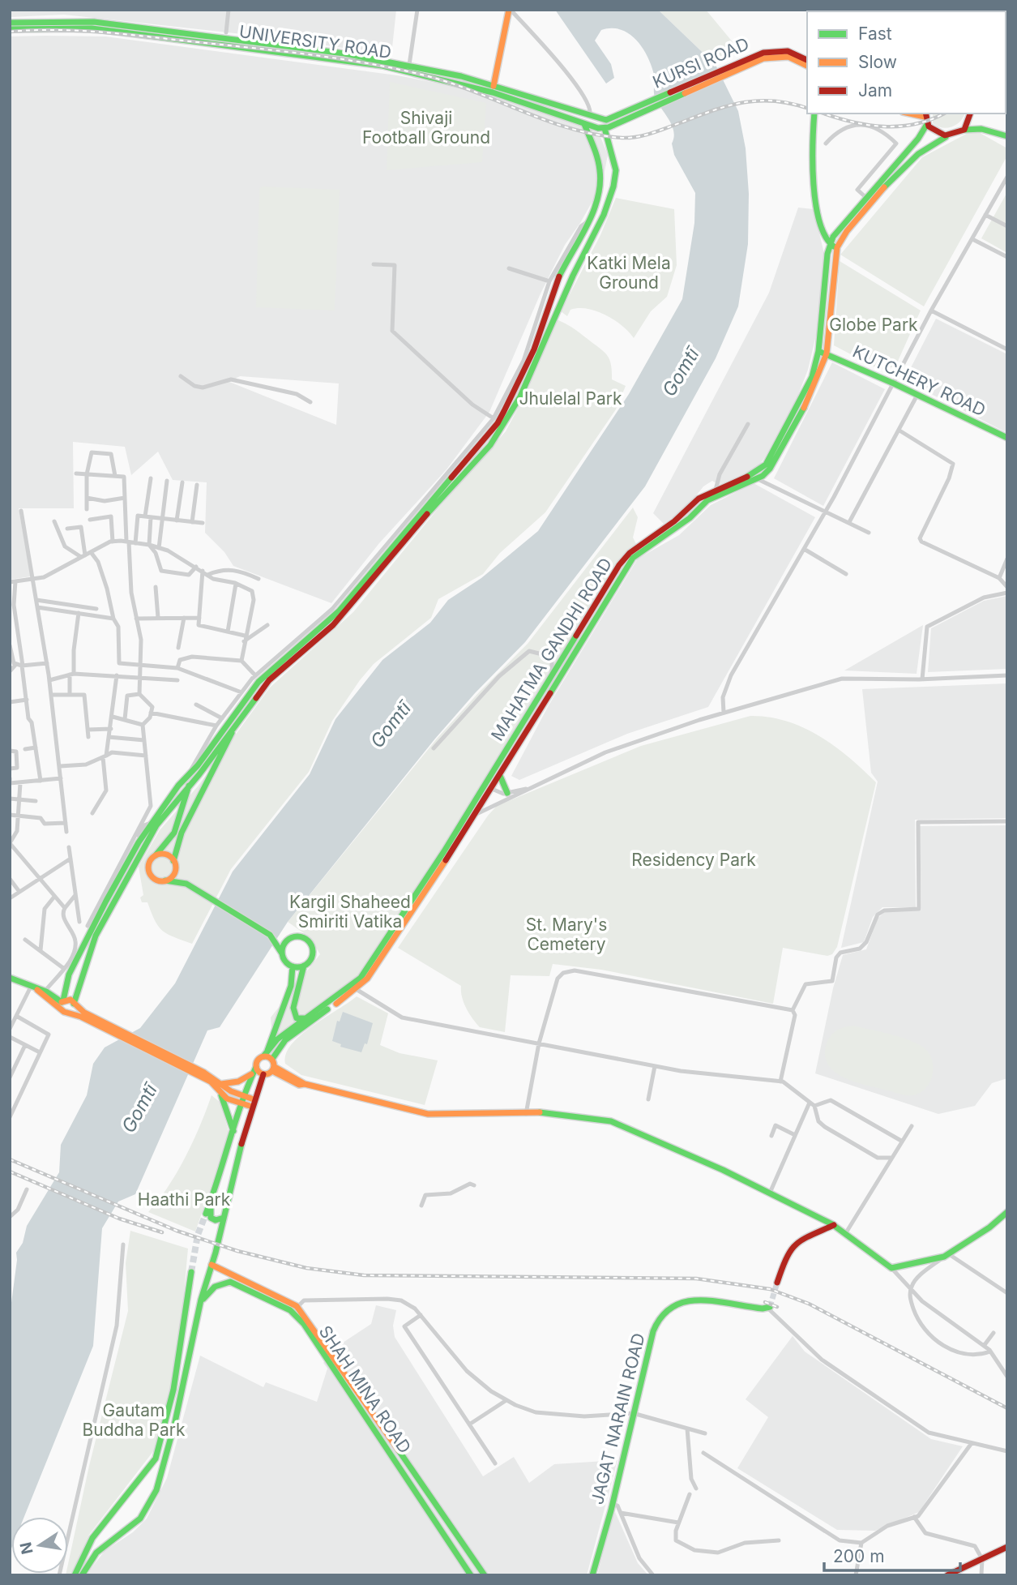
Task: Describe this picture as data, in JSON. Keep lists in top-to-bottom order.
{
  "streets": {
    "main road": [
      "UNIVERSITY ROAD",
      "KURSI ROAD",
      "KUTCHERY ROAD",
      "MAHATMA GANDHI ROAD",
      "SHAH MINA ROAD",
      "JAGAT NARAIN ROAD"
    ]
  },
  "crossings": [
    ["UNIVERSITY ROAD", "KURSI ROAD"],
    ["KUTCHERY ROAD", "MAHATMA GANDHI ROAD"]
  ],
  "water": ["Gomtī"],
  "parks": [
    "Shivaji Football Ground",
    "Katki Mela Ground",
    "Globe Park",
    "Jhulelal Park",
    "Residency Park",
    "Kargil Shaheed Smiriti Vatika",
    "St. Mary's Cemetery",
    "Haathi Park",
    "Gautam Buddha Park"
  ],
  "legend": ["Fast", "Slow", "Jam"],
  "scale_bar": "200 m",
  "north": "left"
}
